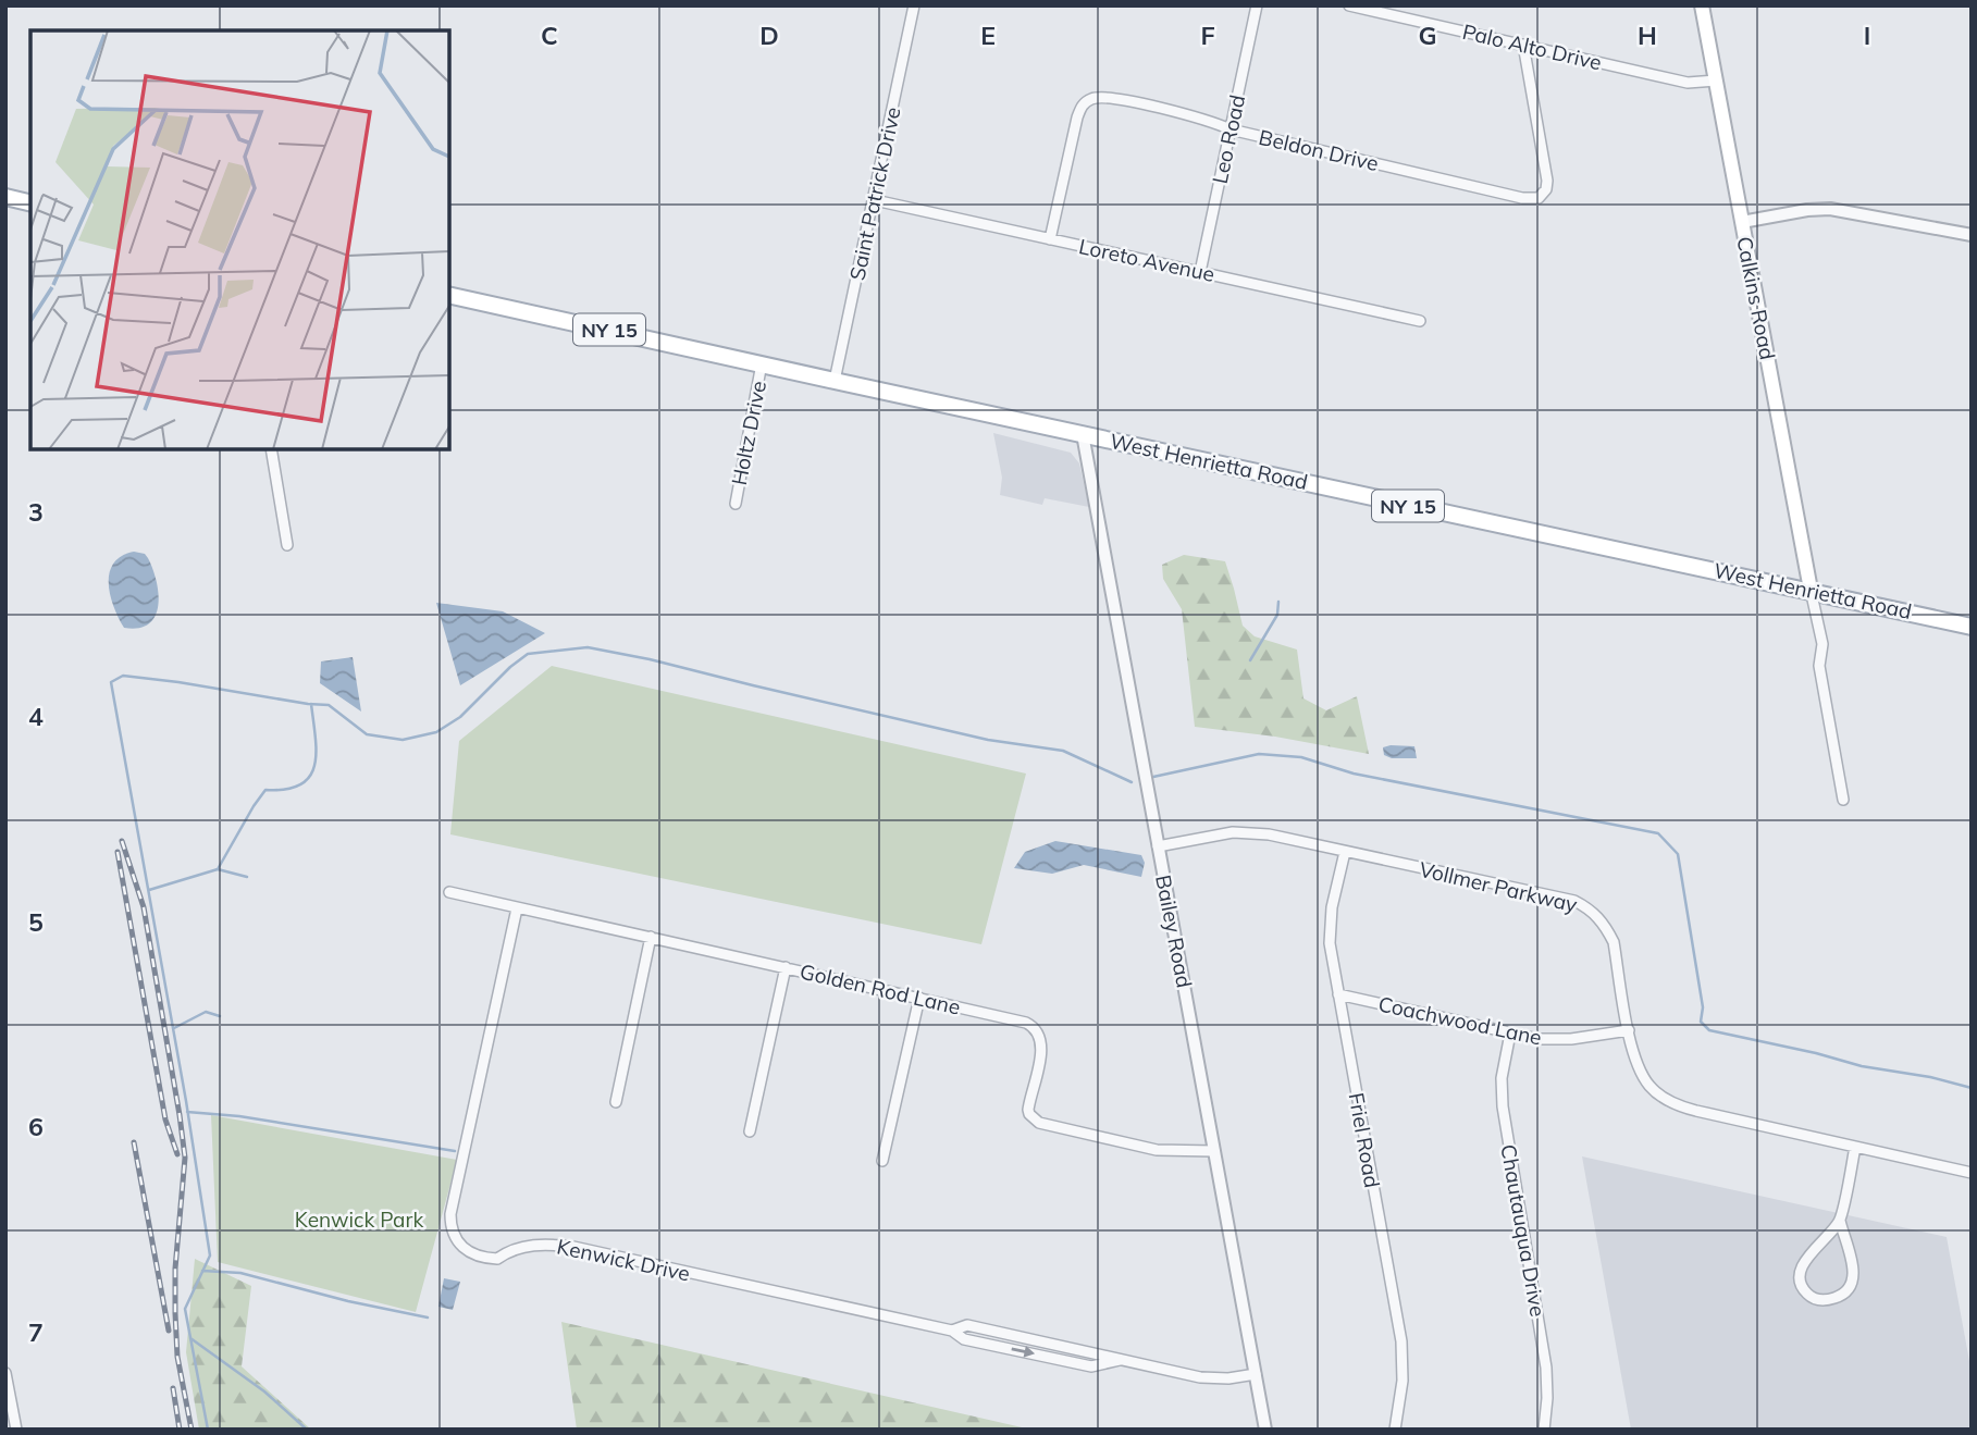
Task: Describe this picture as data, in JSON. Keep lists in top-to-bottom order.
{
  "streets": {
    "main road": ["Calkins Road", "NY 15", "West Henrietta Road"],
    "street": [
      "Palo Alto Drive",
      "Leo Road",
      "Beldon Drive",
      "Saint Patrick Drive",
      "Loreto Avenue",
      "Holtz Drive",
      "Vollmer Parkway",
      "Bailey Road",
      "Golden Rod Lane",
      "Coachwood Lane",
      "Friel Road",
      "Chautauqua Drive",
      "Kenwick Drive"
    ]
  },
  "crossings": [
    ["Palo Alto Drive", "Beldon Drive"],
    ["Palo Alto Drive", "Calkins Road"],
    ["Leo Road", "Beldon Drive"],
    ["Leo Road", "Loreto Avenue"],
    ["Beldon Drive", "Loreto Avenue"],
    ["Saint Patrick Drive", "Loreto Avenue"],
    ["Saint Patrick Drive", "West Henrietta Road"],
    ["Calkins Road", "West Henrietta Road"],
    ["Holtz Drive", "West Henrietta Road"],
    ["West Henrietta Road", "Bailey Road"],
    ["Vollmer Parkway", "Bailey Road"],
    ["Vollmer Parkway", "Coachwood Lane"],
    ["Vollmer Parkway", "Friel Road"],
    ["Bailey Road", "Golden Rod Lane"],
    ["Bailey Road", "Kenwick Drive"],
    ["Golden Rod Lane", "Kenwick Drive"],
    ["Coachwood Lane", "Friel Road"],
    ["Coachwood Lane", "Chautauqua Drive"]
  ],
  "parks": ["Kenwick Park"],
  "grid": {
    "columns": [
      "C",
      "D",
      "E",
      "F",
      "G",
      "H",
      "I"
    ],
    "rows": [
      "3",
      "4",
      "5",
      "6",
      "7"
    ]
  }
}
